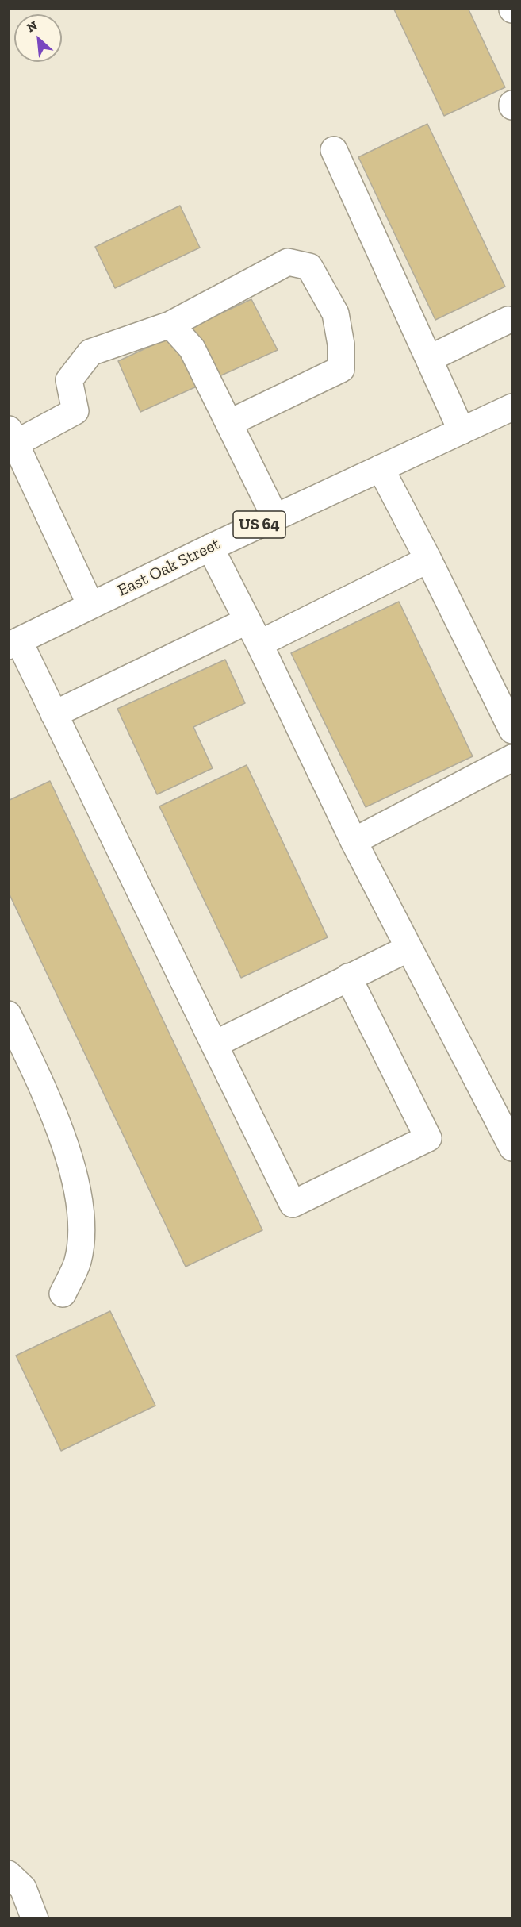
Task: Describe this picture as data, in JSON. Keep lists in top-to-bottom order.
{
  "streets": {
    "main road": ["US 64", "East Oak Street"]
  },
  "north": "top left"
}
